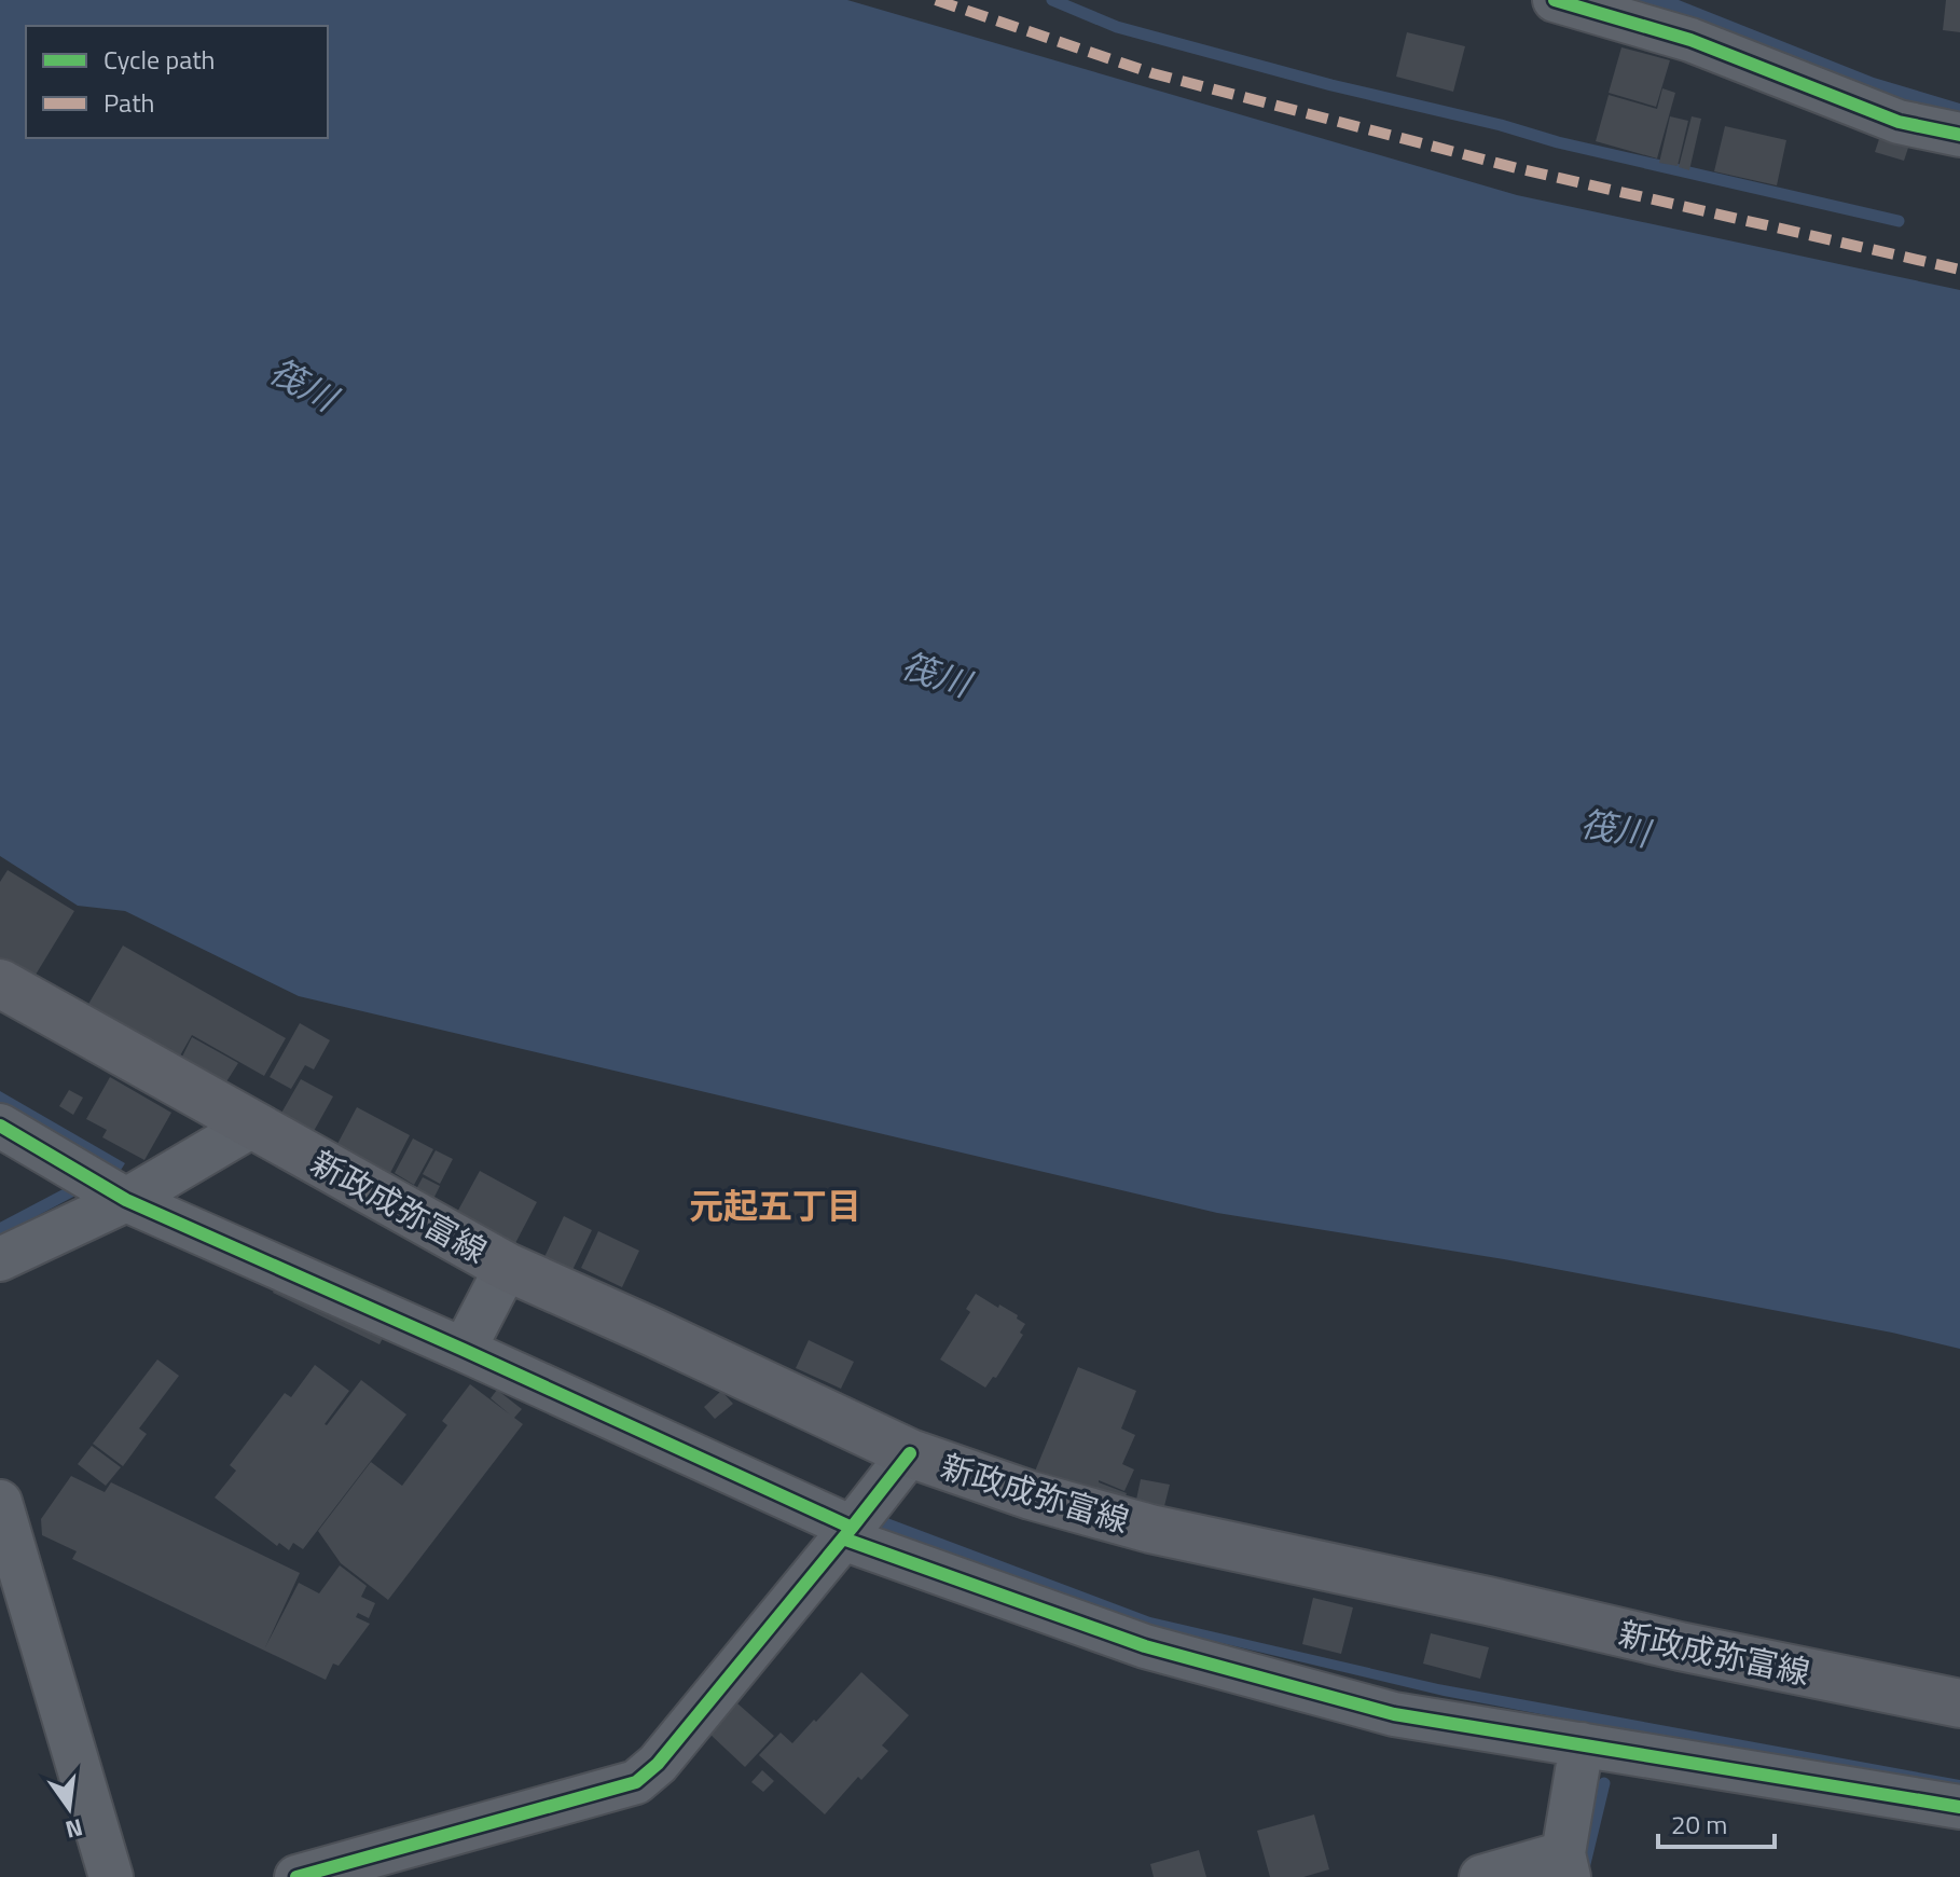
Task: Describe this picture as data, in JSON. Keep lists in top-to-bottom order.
{
  "streets": {
    "main road": ["新政成弥富線"]
  },
  "districts": ["元起五丁目"],
  "water": ["筏川"],
  "legend": ["Cycle path", "Path"],
  "scale_bar": "20 m",
  "north": "bottom"
}
